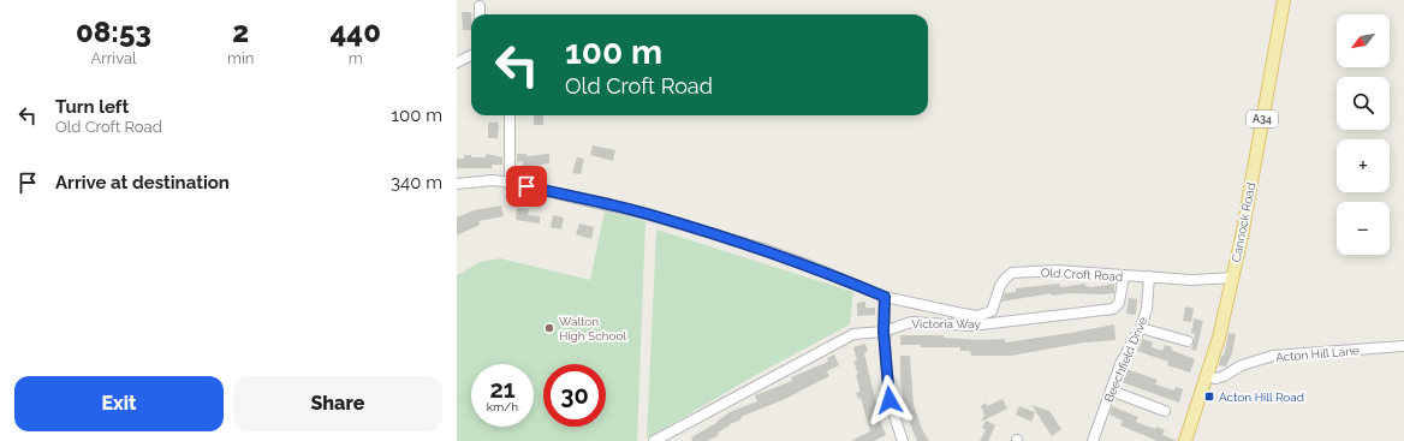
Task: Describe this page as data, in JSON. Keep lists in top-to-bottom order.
{
  "streets": {
    "main road": ["A34", "Cannock Road"],
    "street": [
      "Old Croft Road",
      "Victoria Way",
      "Acton Hill Lane",
      "Beechfield Drive"
    ]
  },
  "crossings": [
    ["Cannock Road", "Old Croft Road"],
    ["Cannock Road", "Acton Hill Lane"],
    ["Old Croft Road", "Victoria Way"],
    ["Old Croft Road", "Beechfield Drive"]
  ],
  "places": {
    "other": ["Walton High School"],
    "transit": ["Acton Hill Road"]
  },
  "north": "bottom left",
  "page": {
    "eta": [
      "08:53",
      "Arrival",
      "2",
      "min",
      "440",
      "m"
    ],
    "map_buttons": ["+", "−"],
    "turn": ["100 m", "Old Croft Road"],
    "list": [
      {
        "name": "Turn left",
        "note": "Old Croft Road",
        "value": "100 m"
      },
      {
        "name": "Arrive at destination",
        "value": "340 m"
      }
    ],
    "speed": "21 km/h",
    "limit": "30",
    "buttons": ["Exit", "Share"]
  }
}
